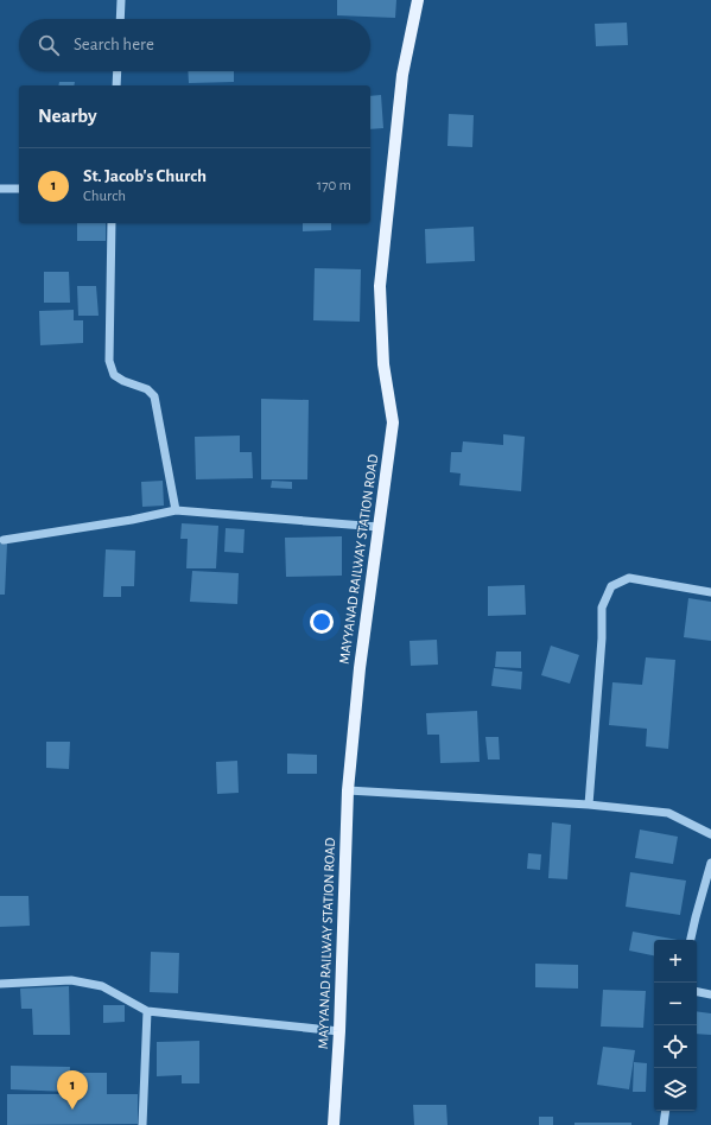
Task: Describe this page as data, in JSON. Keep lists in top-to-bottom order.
{
  "streets": {
    "main road": ["MAYYANAD RAILWAY STATION ROAD"]
  },
  "page": {
    "search": "Search here",
    "heading": "Nearby",
    "list": [
      {
        "mark": "1",
        "name": "St. Jacob's Church",
        "note": "Church",
        "value": "170 m"
      }
    ],
    "map_buttons": ["+", "−"],
    "pins": "1"
  }
}
